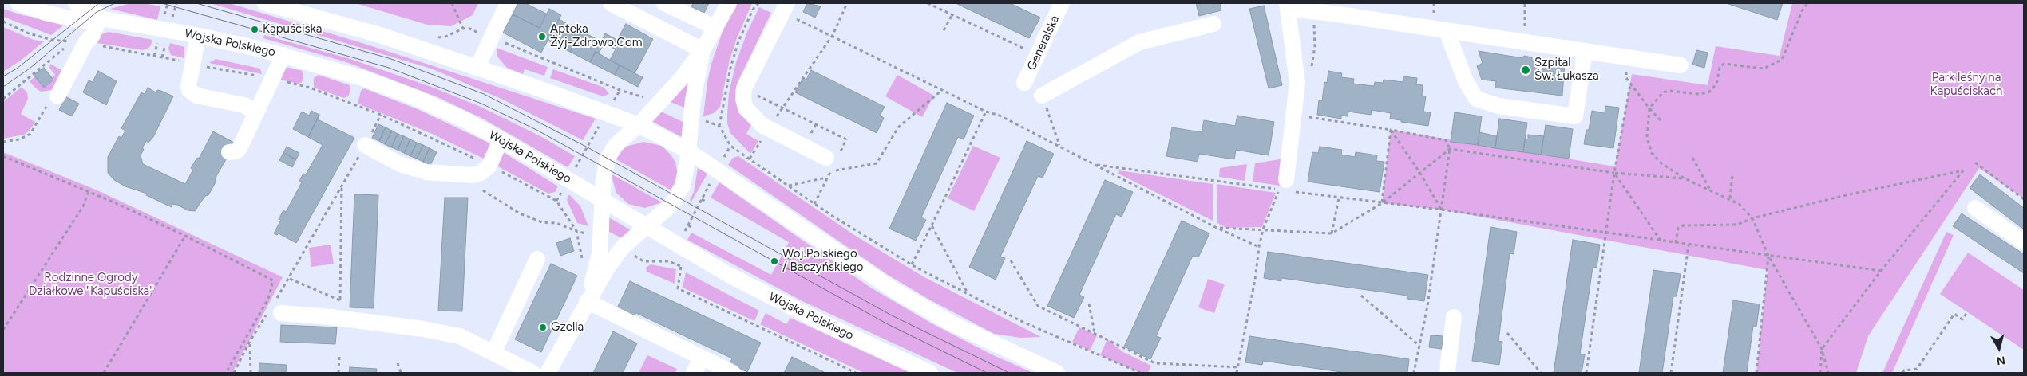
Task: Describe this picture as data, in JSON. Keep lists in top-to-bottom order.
{
  "streets": {
    "street": ["Wojska Polskiego", "Generalska"]
  },
  "parks": ["Park leśny na Kapuściskach", "Rodzinne Ogrody Działkowe \"Kapuściska\""],
  "places": [
    "Kapuściska",
    "Apteka Żyj-Zdrowo.Com",
    "Szpital Św. Łukasza",
    "Woj.Polskiego / Baczyńskiego",
    "Gzella"
  ],
  "north": "bottom"
}
